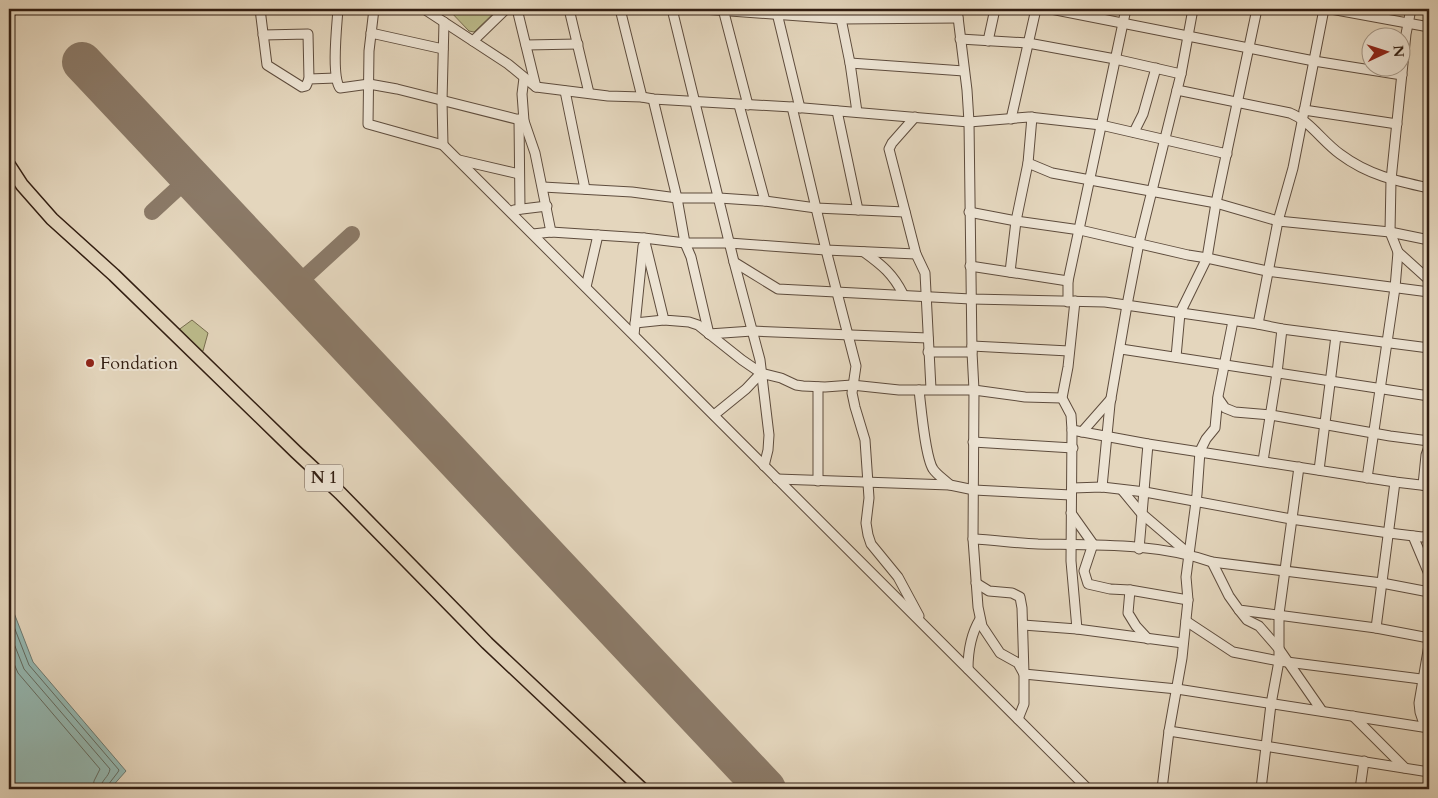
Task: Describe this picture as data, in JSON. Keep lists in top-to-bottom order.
{
  "streets": {
    "highway": ["N 1"]
  },
  "places": ["Fondation"],
  "north": "right"
}
